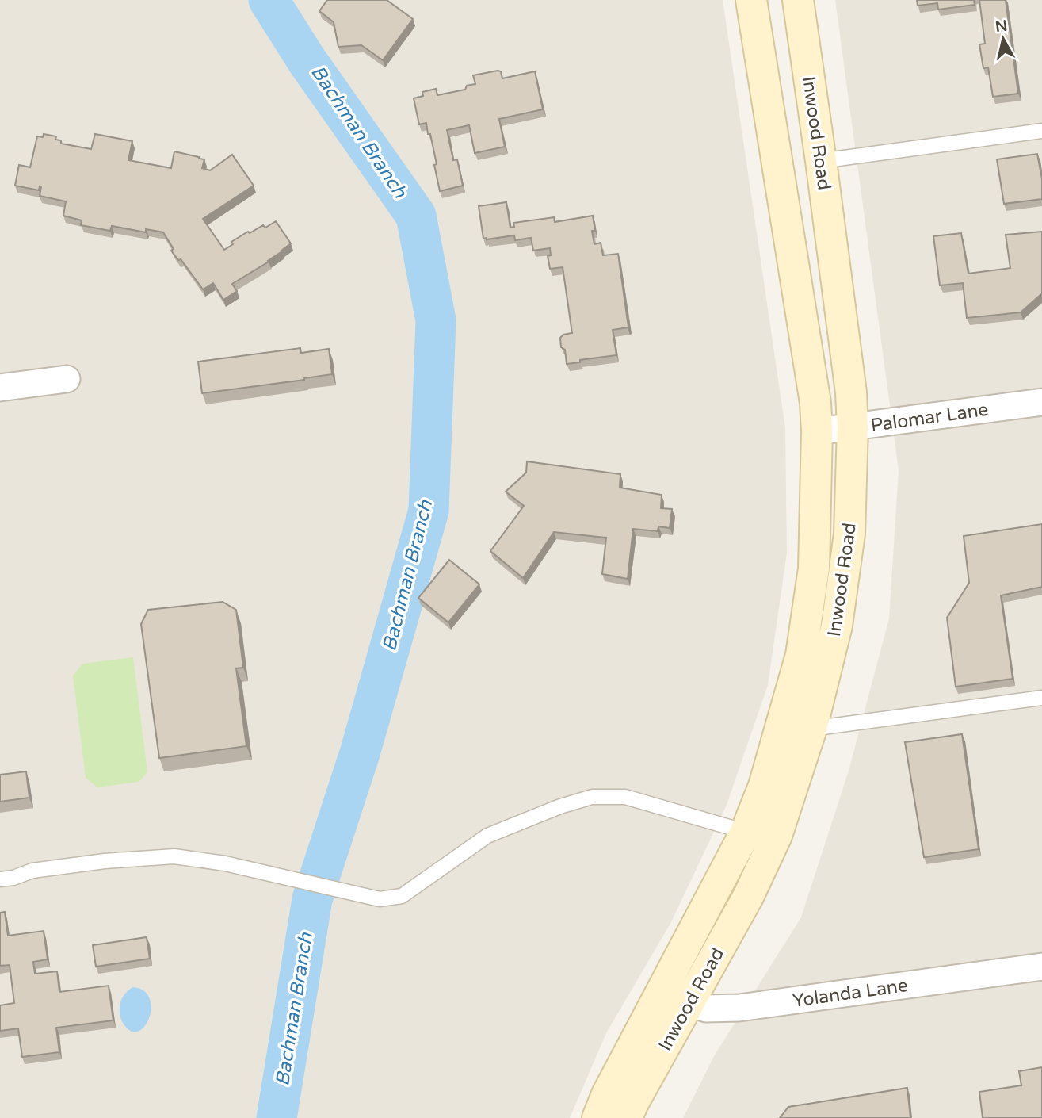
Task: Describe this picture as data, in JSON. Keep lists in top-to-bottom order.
{
  "streets": {
    "main road": ["Inwood Road"],
    "street": ["Palomar Lane", "Yolanda Lane"]
  },
  "crossings": [
    ["Inwood Road", "Palomar Lane"],
    ["Inwood Road", "Yolanda Lane"]
  ],
  "water": ["Bachman Branch"],
  "north": "top"
}
